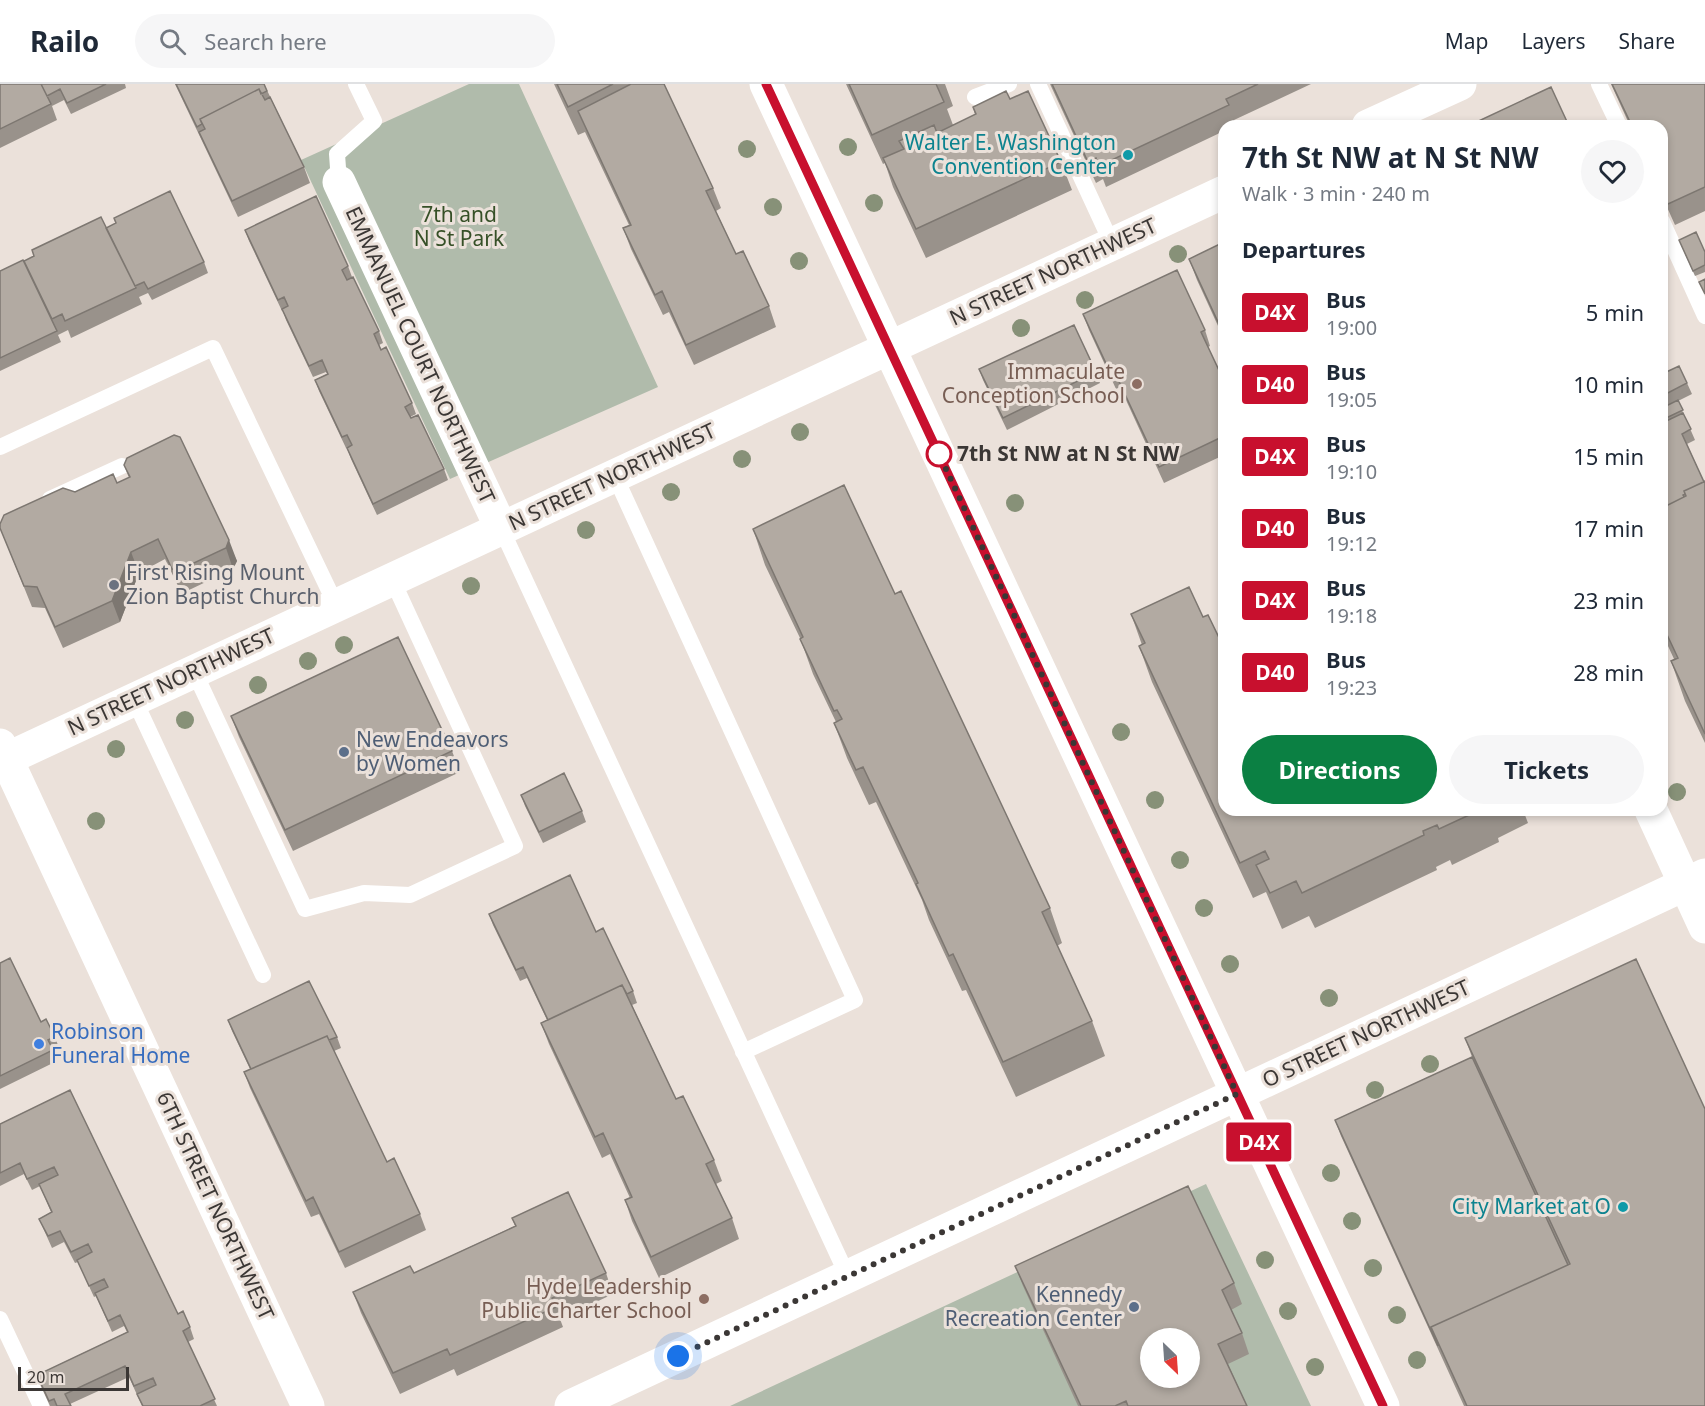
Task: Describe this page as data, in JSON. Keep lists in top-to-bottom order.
{
  "streets": {
    "main road": [
      "N STREET NORTHWEST",
      "EMMANUEL COURT NORTHWEST",
      "O STREET NORTHWEST",
      "6TH STREET NORTHWEST"
    ]
  },
  "crossings": [
    ["N STREET NORTHWEST", "EMMANUEL COURT NORTHWEST"],
    ["N STREET NORTHWEST", "6TH STREET NORTHWEST"]
  ],
  "parks": ["7th and N St Park"],
  "places": [
    "Walter E. Washington Convention Center",
    "Immaculate Conception School",
    "7th St NW at N St NW",
    "First Rising Mount Zion Baptist Church",
    "New Endeavors by Women",
    "Robinson Funeral Home",
    "City Market at O",
    "Hyde Leadership Public Charter School",
    "Kennedy Recreation Center"
  ],
  "lines": ["bus line D4X"],
  "scale_bar": "20 m",
  "north": "bottom right",
  "page": {
    "header": "Railo",
    "search": "Search here",
    "nav": ["Map", "Layers", "Share"],
    "on_map": "D4X",
    "heading": [
      ["7th St NW at N St NW", "Walk · 3 min · 240 m"],
      "Departures"
    ],
    "list": [
      {
        "mark": "D4X",
        "name": "Bus",
        "note": "19:00",
        "value": "5 min"
      },
      {
        "mark": "D40",
        "name": "Bus",
        "note": "19:05",
        "value": "10 min"
      },
      {
        "mark": "D4X",
        "name": "Bus",
        "note": "19:10",
        "value": "15 min"
      },
      {
        "mark": "D40",
        "name": "Bus",
        "note": "19:12",
        "value": "17 min"
      },
      {
        "mark": "D4X",
        "name": "Bus",
        "note": "19:18",
        "value": "23 min"
      },
      {
        "mark": "D40",
        "name": "Bus",
        "note": "19:23",
        "value": "28 min"
      }
    ],
    "buttons": ["Directions", "Tickets"],
    "scale": "20 m"
  }
}
